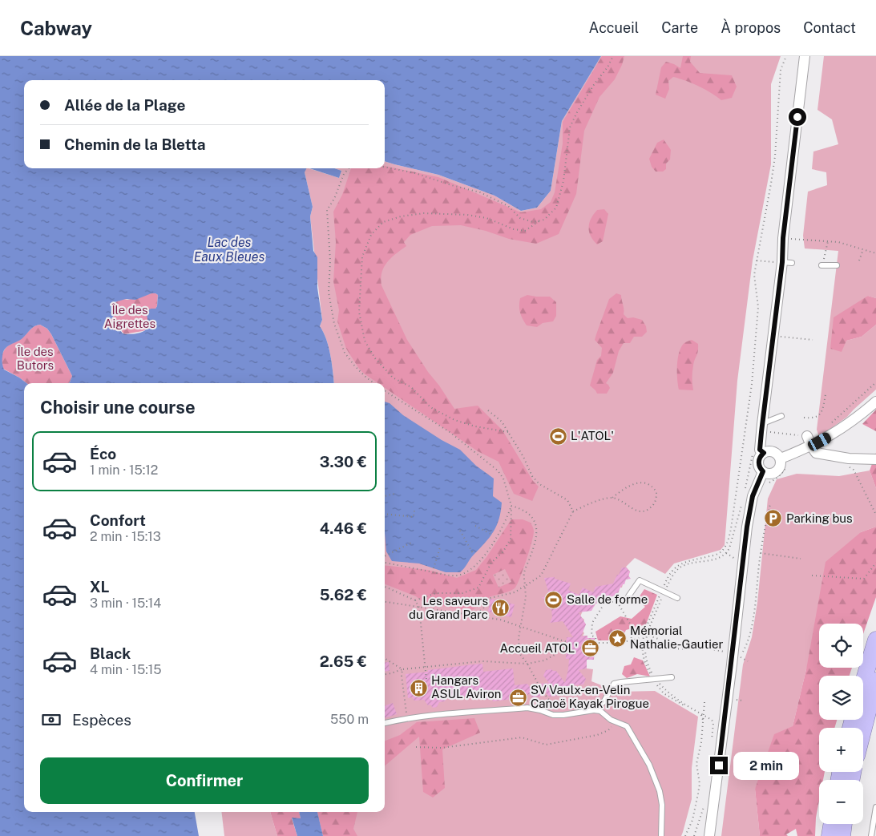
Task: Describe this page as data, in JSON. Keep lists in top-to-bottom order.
{
  "water": ["Lac des Eaux Bleues"],
  "parks": ["Île des Aigrettes", "Île des Butors"],
  "places": {
    "sports": ["L'ATOL'", "Salle de forme"],
    "parking": ["Parking bus"],
    "restaurant": ["Les saveurs du Grand Parc"],
    "place": ["Mémorial Nathalie-Gautier"],
    "office": ["Accueil ATOL'", "SV Vaulx-en-Velin Canoë Kayak Pirogue"],
    "building": ["Hangars ASUL Aviron"]
  },
  "page": {
    "header": "Cabway",
    "nav": [
      "Accueil",
      "Carte",
      "À propos",
      "Contact"
    ],
    "banner": ["Allée de la Plage", "Chemin de la Bletta"],
    "heading": "Choisir une course",
    "list": [
      {
        "name": "Éco",
        "note": "1 min · 15:12",
        "value": "3.30 €"
      },
      {
        "name": "Confort",
        "note": "2 min · 15:13",
        "value": "4.46 €"
      },
      {
        "name": "XL",
        "note": "3 min · 15:14",
        "value": "5.62 €"
      },
      {
        "name": "Black",
        "note": "4 min · 15:15",
        "value": "2.65 €"
      }
    ],
    "map_buttons": ["+", "−"],
    "pay": ["Espèces", "550 m"],
    "buttons": "Confirmer",
    "bubble": "2 min"
  }
}
